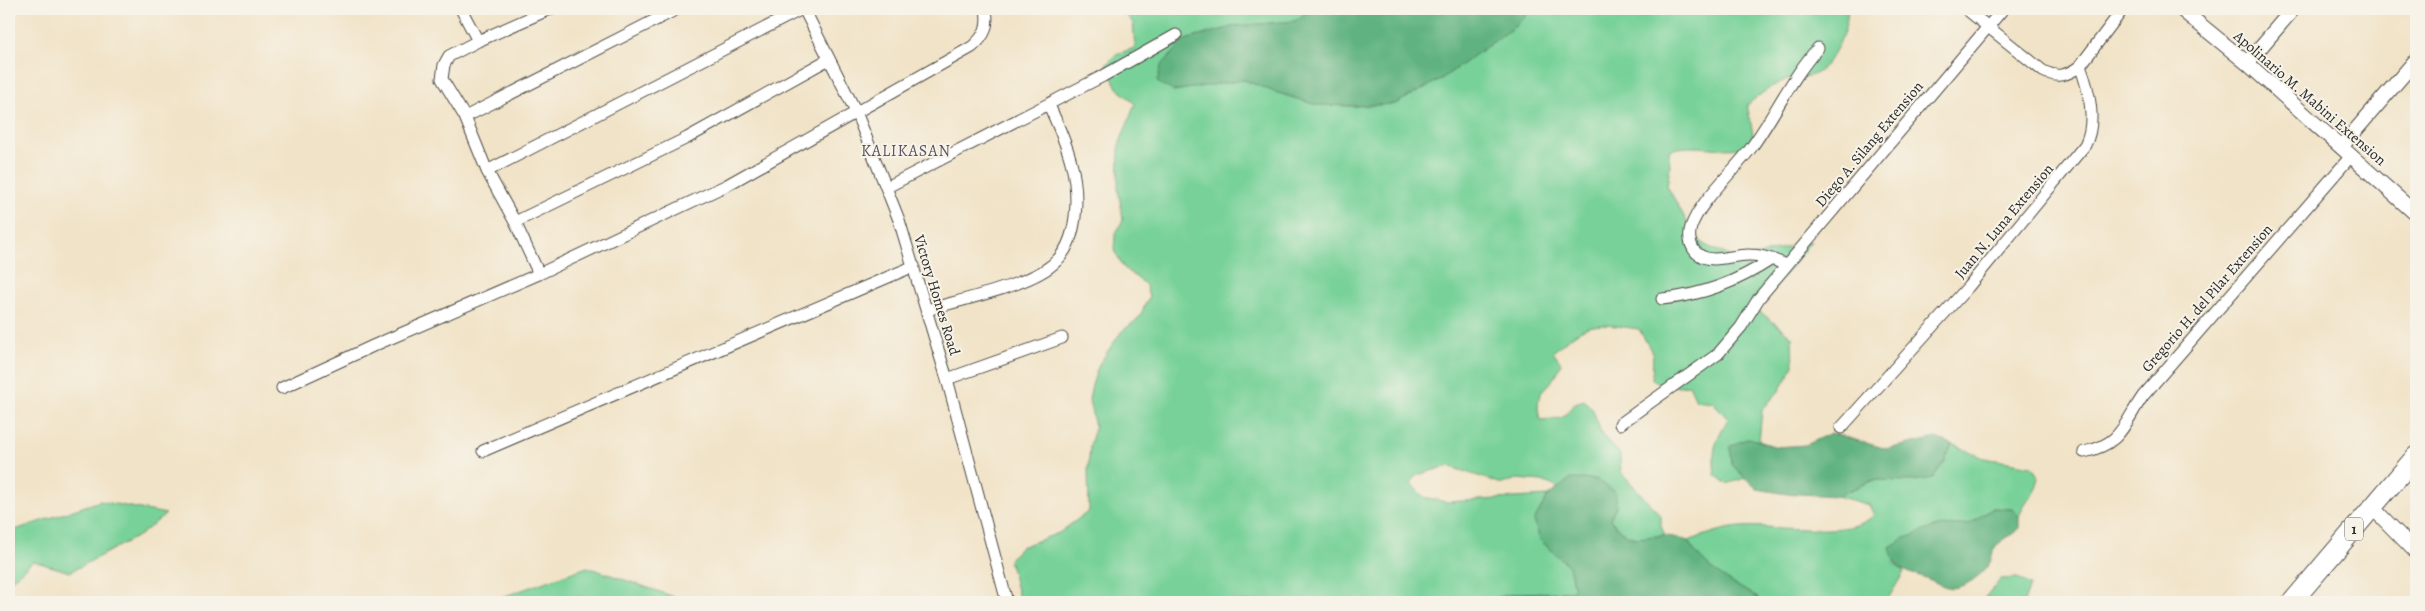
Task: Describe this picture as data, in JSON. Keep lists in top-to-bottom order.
{
  "streets": {
    "highway": ["1"],
    "street": [
      "Apolinario M. Mabini Extension",
      "Diego A. Silang Extension",
      "Juan N. Luna Extension",
      "Victory Homes Road",
      "Gregorio H. del Pilar Extension"
    ]
  },
  "crossings": [
    ["Apolinario M. Mabini Extension", "Gregorio H. del Pilar Extension"]
  ],
  "districts": ["KALIKASAN"]
}
